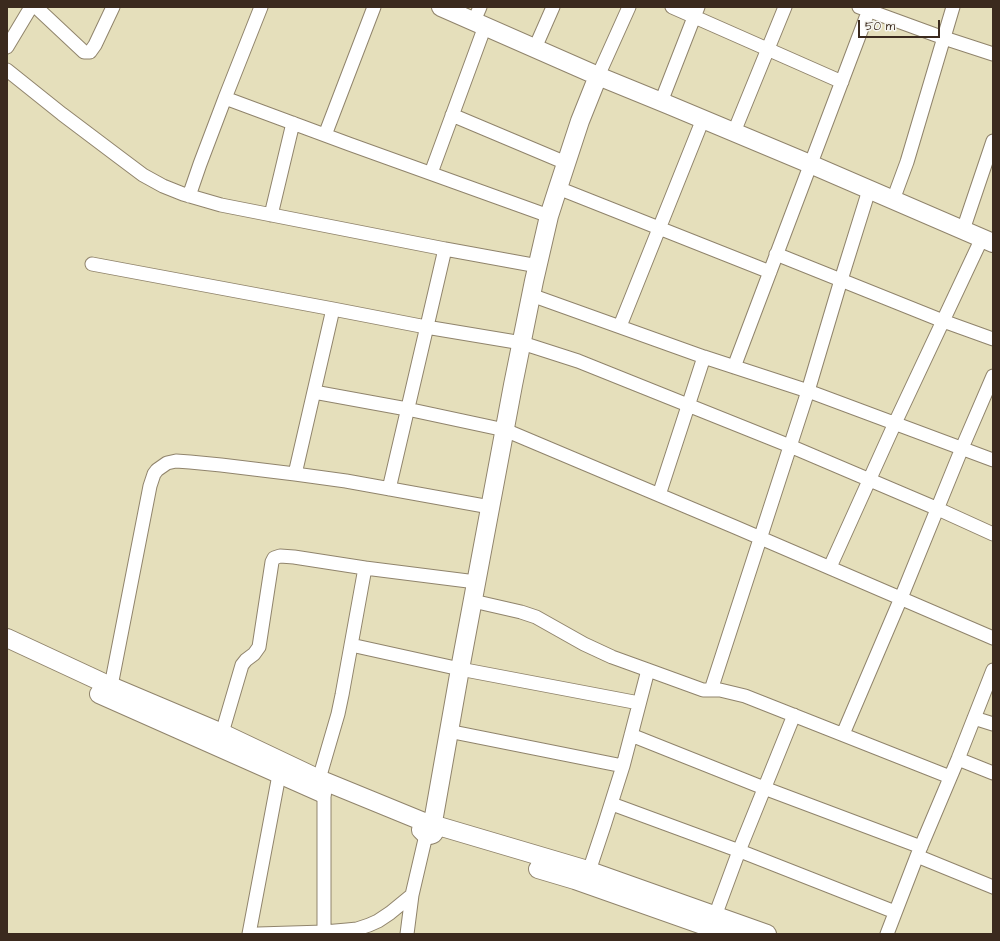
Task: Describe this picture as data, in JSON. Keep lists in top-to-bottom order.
{
  "scale_bar": "50 m"
}
